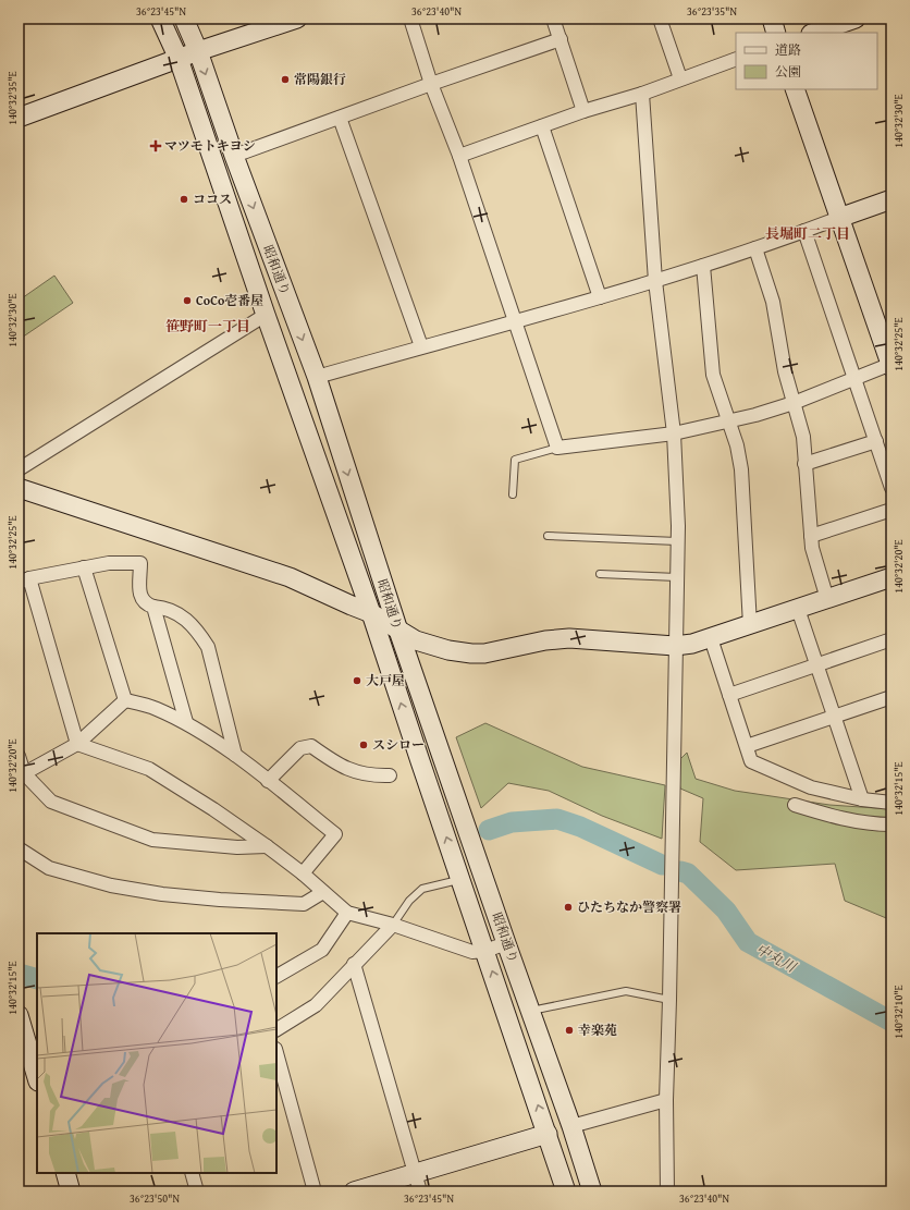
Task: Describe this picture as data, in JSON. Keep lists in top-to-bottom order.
{
  "streets": {
    "street": ["昭和通り"]
  },
  "districts": ["長堀町二丁目", "笹野町一丁目"],
  "water": ["中丸川"],
  "places": {
    "other": [
      "常陽銀行",
      "ココス",
      "CoCo壱番屋",
      "大戸屋",
      "スシロー",
      "ひたちなか警察署",
      "幸楽苑"
    ],
    "health": ["マツモトキヨシ"]
  },
  "legend": ["道路", "公園"],
  "coordinates": [
    "36°23'45\"N",
    "36°23'40\"N",
    "36°23'35\"N",
    "140°32'35\"E",
    "140°32'30\"E",
    "140°32'25\"E",
    "140°32'20\"E",
    "140°32'15\"E",
    "140°32'10\"E",
    "36°23'50\"N"
  ]
}
